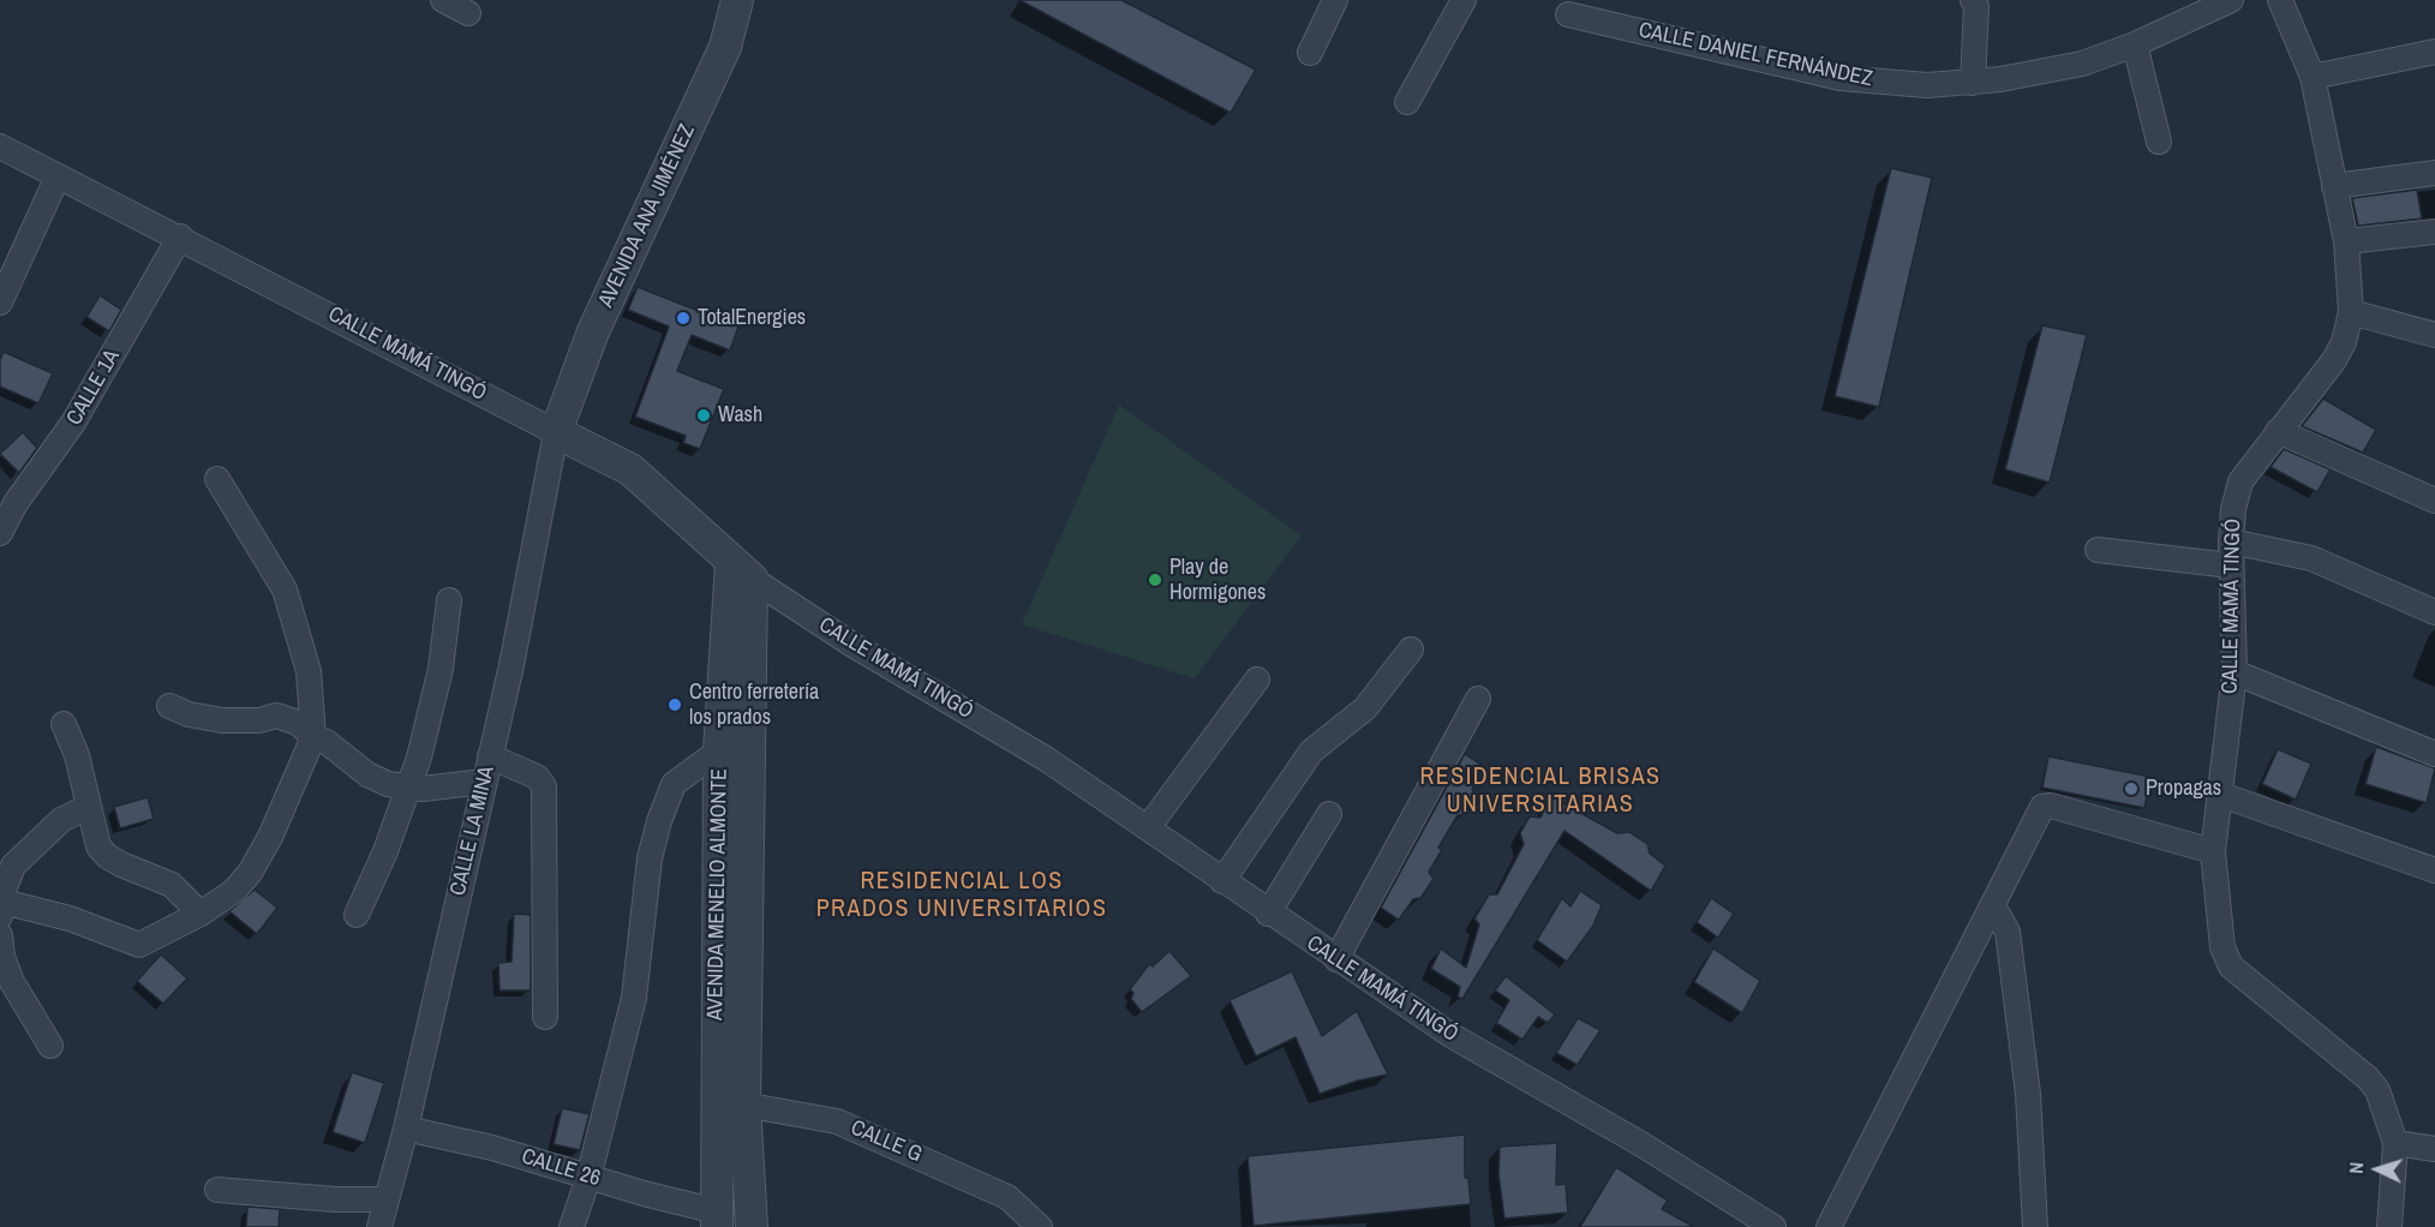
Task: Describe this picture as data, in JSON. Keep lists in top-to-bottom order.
{
  "streets": {
    "street": [
      "CALLE DANIEL FERNÁNDEZ",
      "AVENIDA ANA JIMÉNEZ",
      "CALLE MAMÁ TINGÓ",
      "CALLE 1A",
      "CALLE LA MINA",
      "AVENIDA MENELIO ALMONTE",
      "CALLE G",
      "CALLE 26"
    ]
  },
  "crossings": [
    ["AVENIDA ANA JIMÉNEZ", "CALLE MAMÁ TINGÓ"],
    ["AVENIDA ANA JIMÉNEZ", "CALLE LA MINA"],
    ["CALLE MAMÁ TINGÓ", "CALLE 1A"],
    ["CALLE MAMÁ TINGÓ", "CALLE LA MINA"],
    ["CALLE MAMÁ TINGÓ", "AVENIDA MENELIO ALMONTE"],
    ["CALLE LA MINA", "CALLE 26"],
    ["AVENIDA MENELIO ALMONTE", "CALLE G"],
    ["AVENIDA MENELIO ALMONTE", "CALLE 26"]
  ],
  "districts": ["RESIDENCIAL BRISAS UNIVERSITARIAS", "RESIDENCIAL LOS PRADOS UNIVERSITARIOS"],
  "places": [
    "TotalEnergies",
    "Wash",
    "Play de Hormigones",
    "Centro ferretería los prados",
    "Propagas"
  ],
  "north": "left"
}
